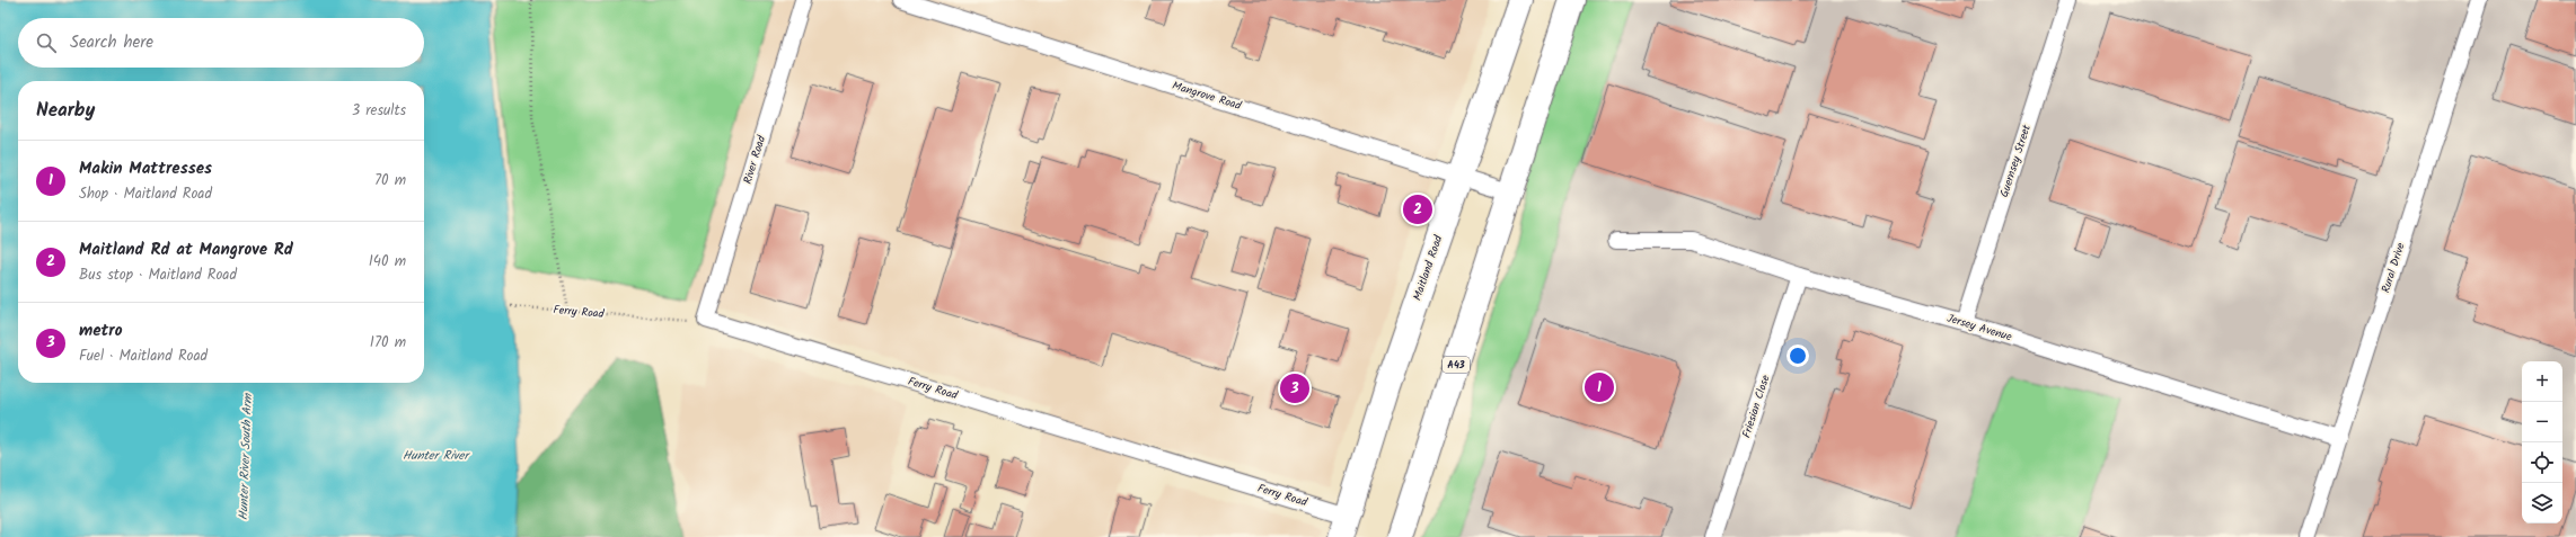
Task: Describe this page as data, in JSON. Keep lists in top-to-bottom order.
{
  "streets": {
    "highway": ["Maitland Road", "A43"],
    "street": [
      "Mangrove Road",
      "River Road",
      "Guernsey Street",
      "Rural Drive",
      "Ferry Road",
      "Jersey Avenue",
      "Friesian Close"
    ]
  },
  "crossings": [
    ["Mangrove Road", "Maitland Road"],
    ["Mangrove Road", "A43"],
    ["River Road", "Ferry Road"],
    ["Guernsey Street", "Jersey Avenue"],
    ["Maitland Road", "Ferry Road"],
    ["Rural Drive", "Jersey Avenue"],
    ["Jersey Avenue", "Friesian Close"]
  ],
  "water": ["Hunter River", "Hunter River South Arm"],
  "page": {
    "search": "Search here",
    "heading": ["Nearby", "3 results"],
    "list": [
      {
        "mark": "1",
        "name": "Makin Mattresses",
        "note": "Shop · Maitland Road",
        "value": "70 m"
      },
      {
        "mark": "2",
        "name": "Maitland Rd at Mangrove Rd",
        "note": "Bus stop · Maitland Road",
        "value": "140 m"
      },
      {
        "mark": "3",
        "name": "metro",
        "note": "Fuel · Maitland Road",
        "value": "170 m"
      }
    ],
    "pins": ["2", "1", "3"],
    "map_buttons": ["+", "−"]
  }
}
